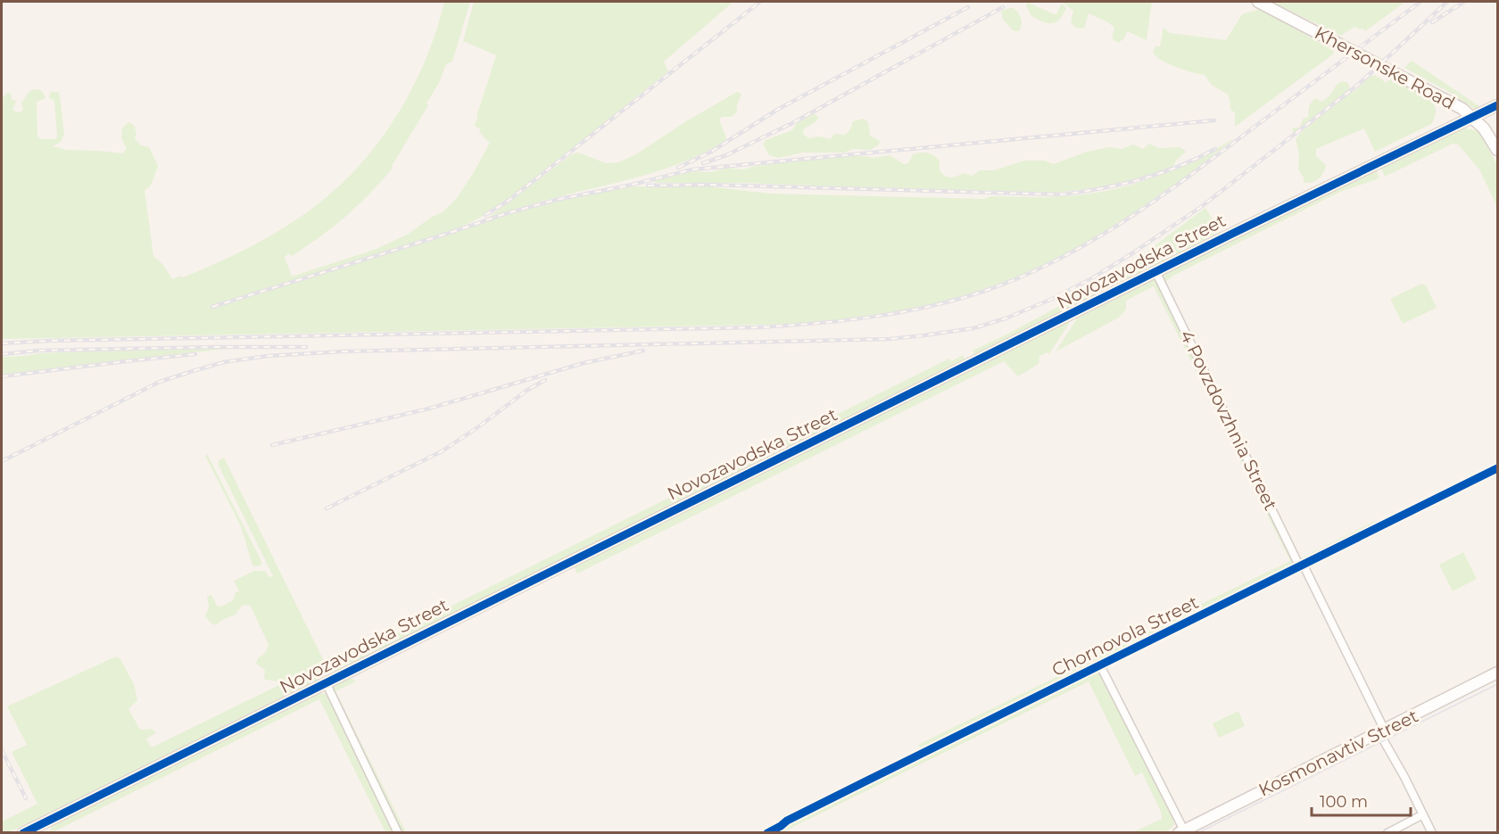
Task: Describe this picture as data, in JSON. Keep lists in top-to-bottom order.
{
  "streets": {
    "street": [
      "Khersonske Road",
      "Novozavodska Street",
      "4 Povzdovzhnia Street",
      "Chornovola Street",
      "Kosmonavtiv Street"
    ]
  },
  "crossings": [
    ["Khersonske Road", "Novozavodska Street"],
    ["Novozavodska Street", "4 Povzdovzhnia Street"],
    ["4 Povzdovzhnia Street", "Chornovola Street"],
    ["4 Povzdovzhnia Street", "Kosmonavtiv Street"]
  ],
  "scale_bar": "100 m"
}
